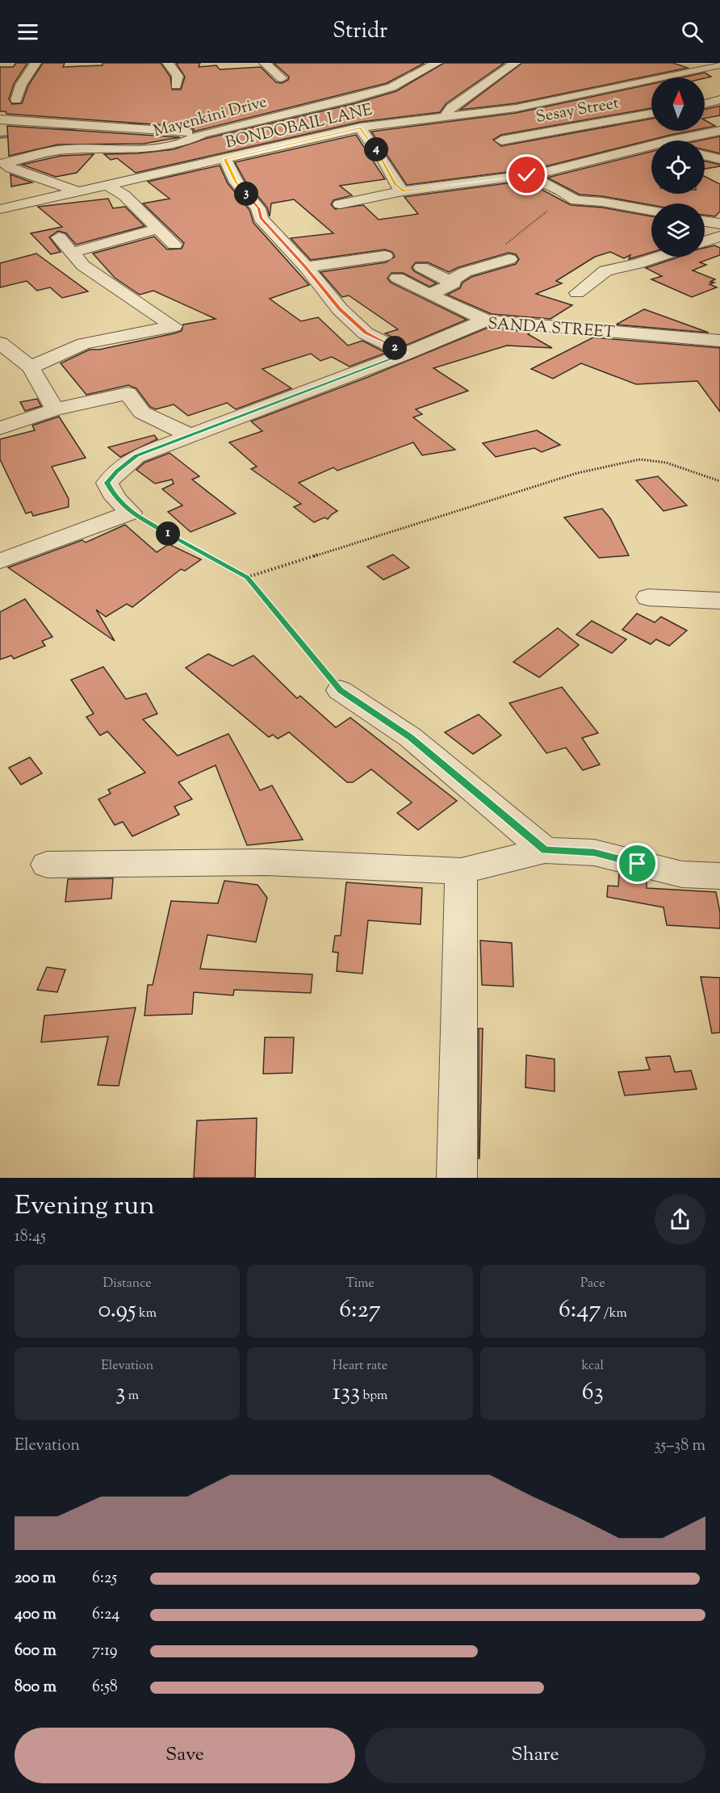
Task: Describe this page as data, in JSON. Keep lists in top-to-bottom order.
{
  "streets": {
    "street": [
      "Sesay Street",
      "Mayenkini Drive",
      "BONDOBAIL LANE",
      "SANDA STREET"
    ]
  },
  "crossings": [
    ["Mayenkini Drive", "BONDOBAIL LANE"]
  ],
  "north": "top",
  "page": {
    "header": "Stridr",
    "pins": [
      "4",
      "3",
      "2",
      "1"
    ],
    "heading": ["Evening run", "18:45"],
    "stats": [
      ["Distance", "0.95 km"],
      ["Time", "6:27"],
      ["Pace", "6:47 /km"],
      ["Elevation", "3 m"],
      ["Heart rate", "133 bpm"],
      ["kcal", "63"]
    ],
    "chart": ["Elevation", "35–38 m"],
    "list": [
      {
        "name": "200 m",
        "note": "6:25"
      },
      {
        "name": "400 m",
        "note": "6:24"
      },
      {
        "name": "600 m",
        "note": "7:19"
      },
      {
        "name": "800 m",
        "note": "6:58"
      }
    ],
    "buttons": ["Save", "Share"]
  }
}
